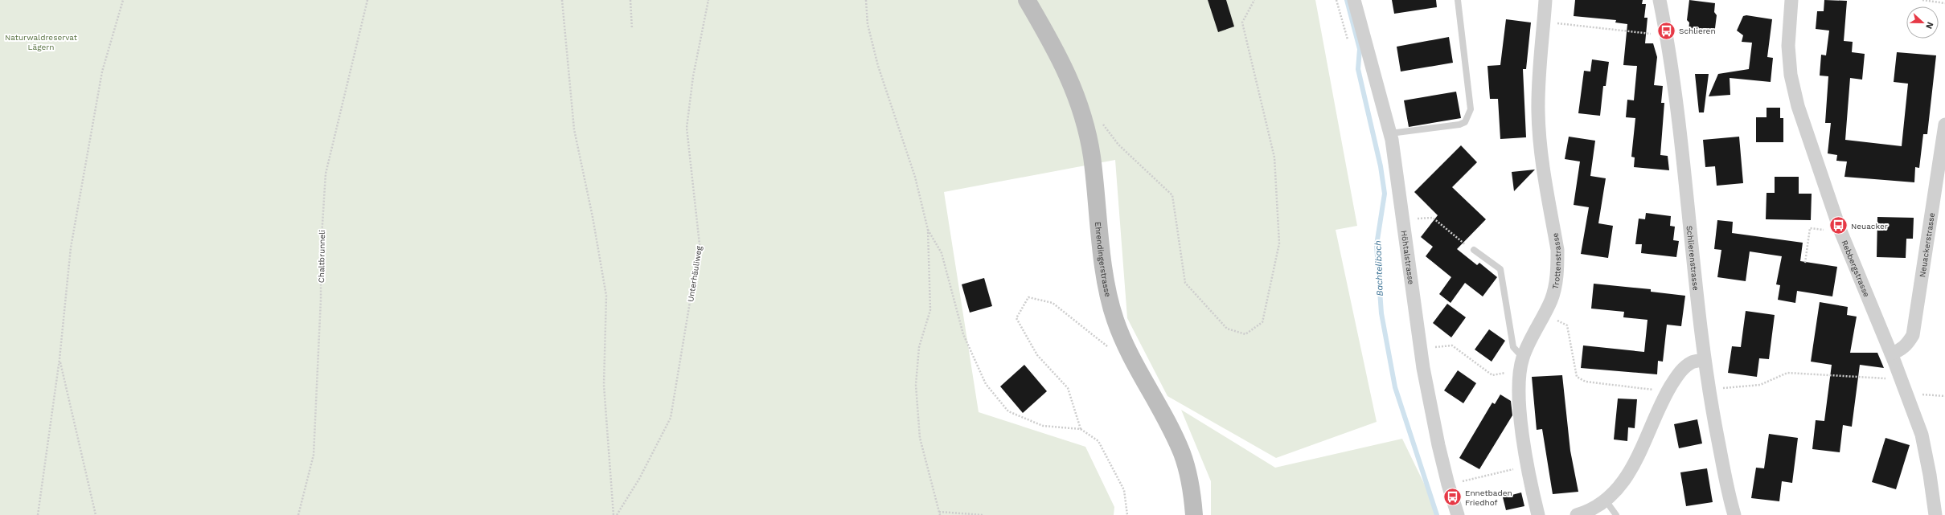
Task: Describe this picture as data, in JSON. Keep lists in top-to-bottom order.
{
  "streets": {
    "main road": ["Ehrendingerstrasse"],
    "street": [
      "Neuackerstrasse",
      "Höhtalstrasse",
      "Schlierenstrasse",
      "Trottenstrasse",
      "Rebbergstrasse"
    ],
    "path": ["Chaltbrunneli", "Unterhäuliweg"]
  },
  "crossings": [
    ["Neuackerstrasse", "Rebbergstrasse"]
  ],
  "water": ["Bachtelibach"],
  "parks": ["Naturwaldreservat Lägern"],
  "places": {
    "bus stop": ["Schlieren", "Neuacker", "Ennetbaden Friedhof"]
  },
  "north": "right"
}
